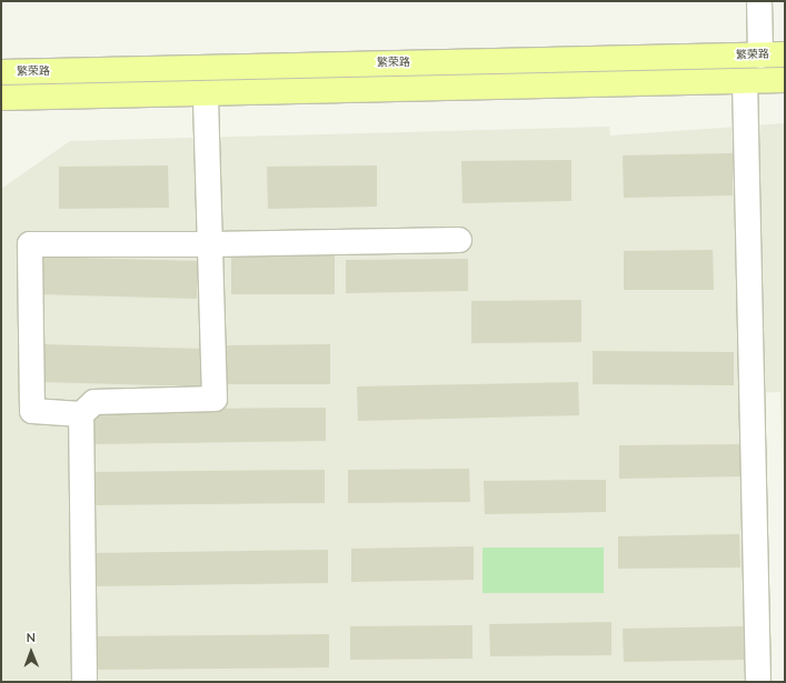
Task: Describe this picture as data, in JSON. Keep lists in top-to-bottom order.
{
  "streets": {
    "main road": ["繁荣路"]
  },
  "north": "top"
}
